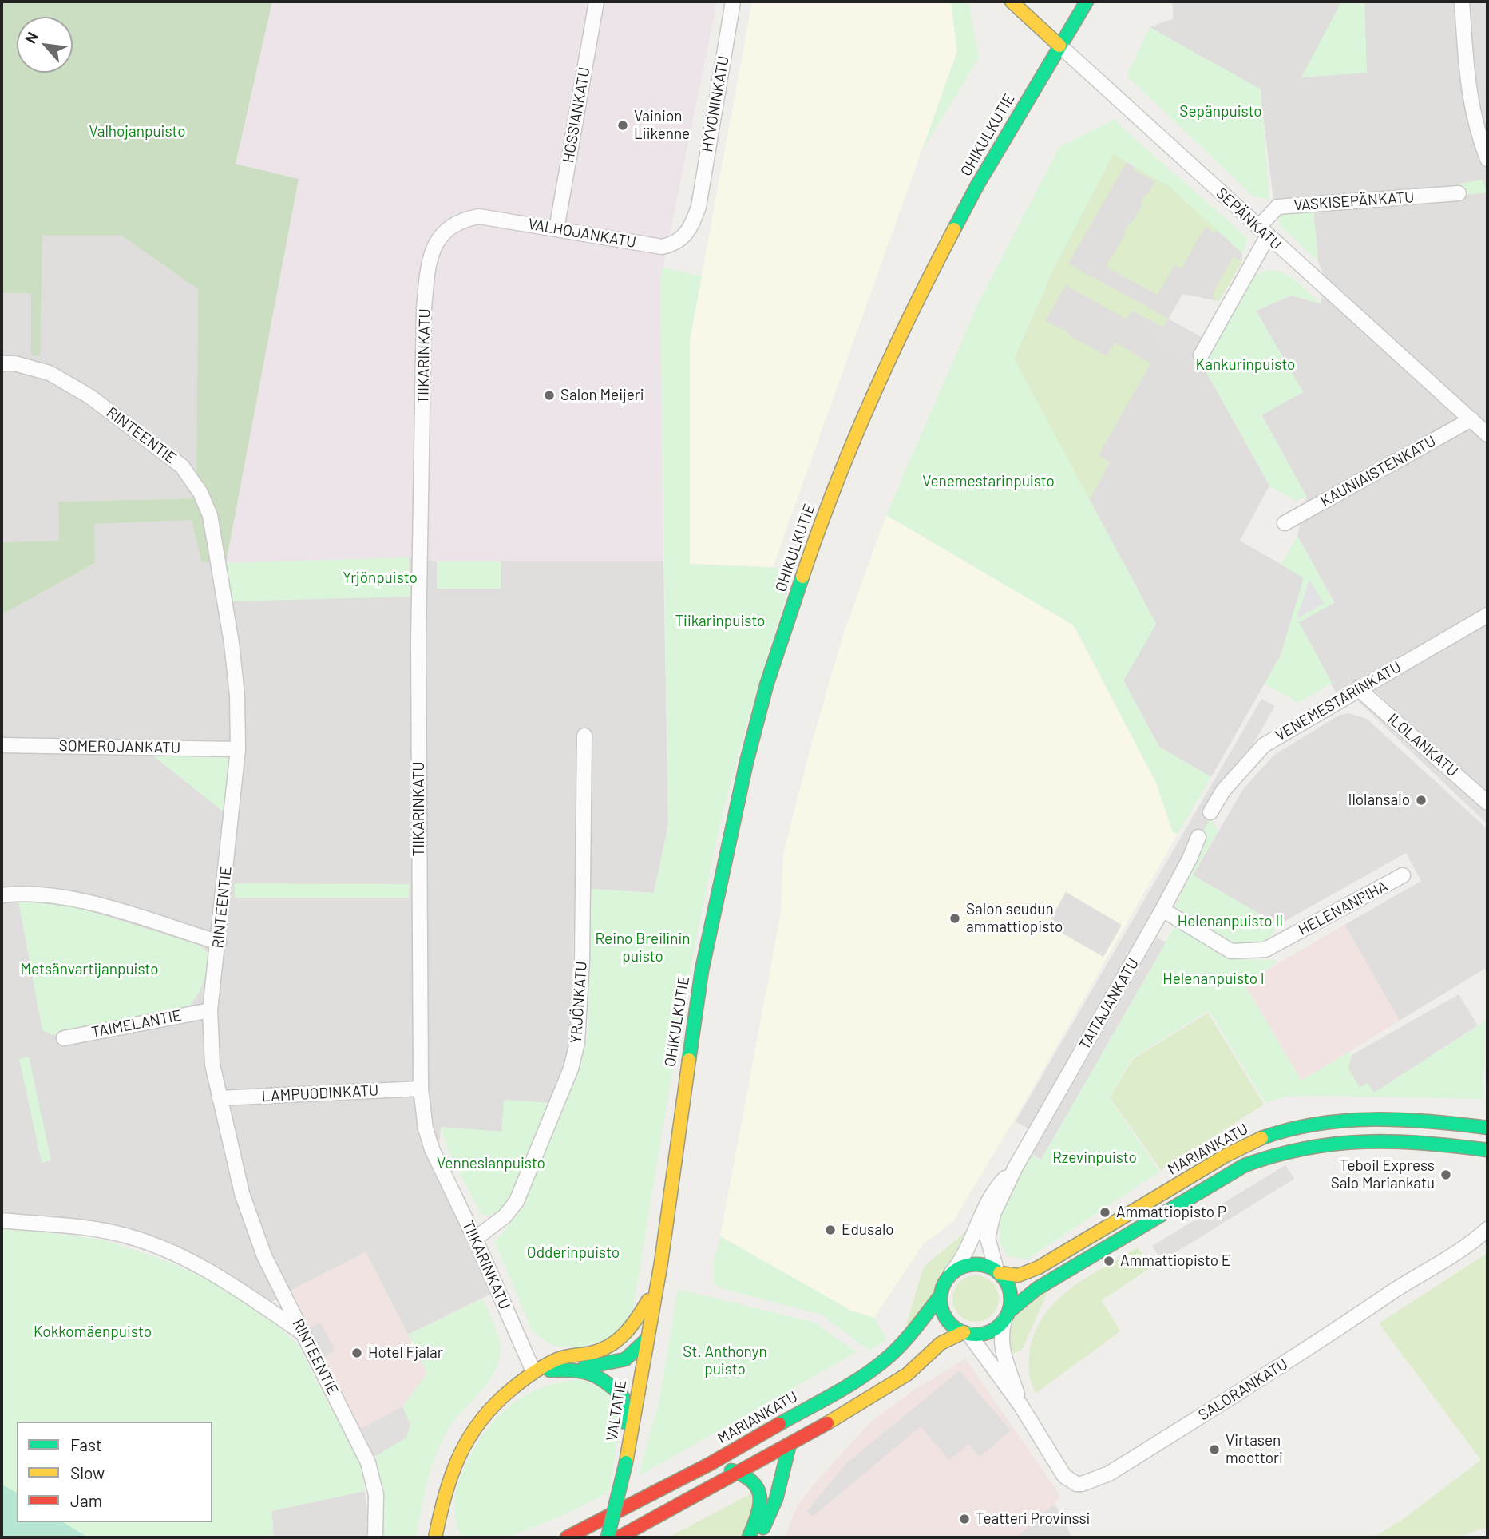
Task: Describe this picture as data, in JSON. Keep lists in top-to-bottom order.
{
  "streets": {
    "main road": [
      "OHIKULKUTIE",
      "SEPÄNKATU",
      "MARIANKATU",
      "VALTATIE"
    ],
    "street": [
      "HYVONINKATU",
      "HOSSIANKATU",
      "VASKISEPÄNKATU",
      "VALHOJANKATU",
      "TIIKARINKATU",
      "RINTEENTIE",
      "KAUNIAISTENKATU",
      "VENEMESTARINKATU",
      "ILOLANKATU",
      "SOMEROJANKATU",
      "HELENANPIHA",
      "YRJÖNKATU",
      "TAITAJANKATU",
      "TAIMELANTIE",
      "LAMPUODINKATU",
      "SALORANKATU"
    ]
  },
  "crossings": [
    ["HYVONINKATU", "VALHOJANKATU"],
    ["HOSSIANKATU", "VALHOJANKATU"],
    ["OHIKULKUTIE", "SEPÄNKATU"],
    ["OHIKULKUTIE", "VALTATIE"],
    ["VASKISEPÄNKATU", "SEPÄNKATU"],
    ["SEPÄNKATU", "KAUNIAISTENKATU"],
    ["VALHOJANKATU", "TIIKARINKATU"],
    ["TIIKARINKATU", "YRJÖNKATU"],
    ["TIIKARINKATU", "LAMPUODINKATU"],
    ["RINTEENTIE", "SOMEROJANKATU"],
    ["RINTEENTIE", "TAIMELANTIE"],
    ["RINTEENTIE", "LAMPUODINKATU"],
    ["VENEMESTARINKATU", "ILOLANKATU"],
    ["HELENANPIHA", "TAITAJANKATU"],
    ["TAITAJANKATU", "MARIANKATU"],
    ["TAITAJANKATU", "SALORANKATU"],
    ["MARIANKATU", "SALORANKATU"]
  ],
  "parks": [
    "Sepänpuisto",
    "Valhojanpuisto",
    "Kankurinpuisto",
    "Venemestarinpuisto",
    "Yrjönpuisto",
    "Tiikarinpuisto",
    "Helenanpuisto II",
    "Reino Breilinin puisto",
    "Metsänvartijanpuisto",
    "Helenanpuisto I",
    "Rzevinpuisto",
    "Venneslanpuisto",
    "Odderinpuisto",
    "Kokkomäenpuisto",
    "St. Anthonyn puisto"
  ],
  "places": [
    "Vainion Liikenne",
    "Salon Meijeri",
    "Ilolansalo",
    "Salon seudun ammattiopisto",
    "Teboil Express Salo Mariankatu",
    "Ammattiopisto P",
    "Edusalo",
    "Ammattiopisto E",
    "Hotel Fjalar",
    "Virtasen moottori",
    "Teatteri Provinssi"
  ],
  "legend": ["Fast", "Slow", "Jam"],
  "north": "top left"
}
